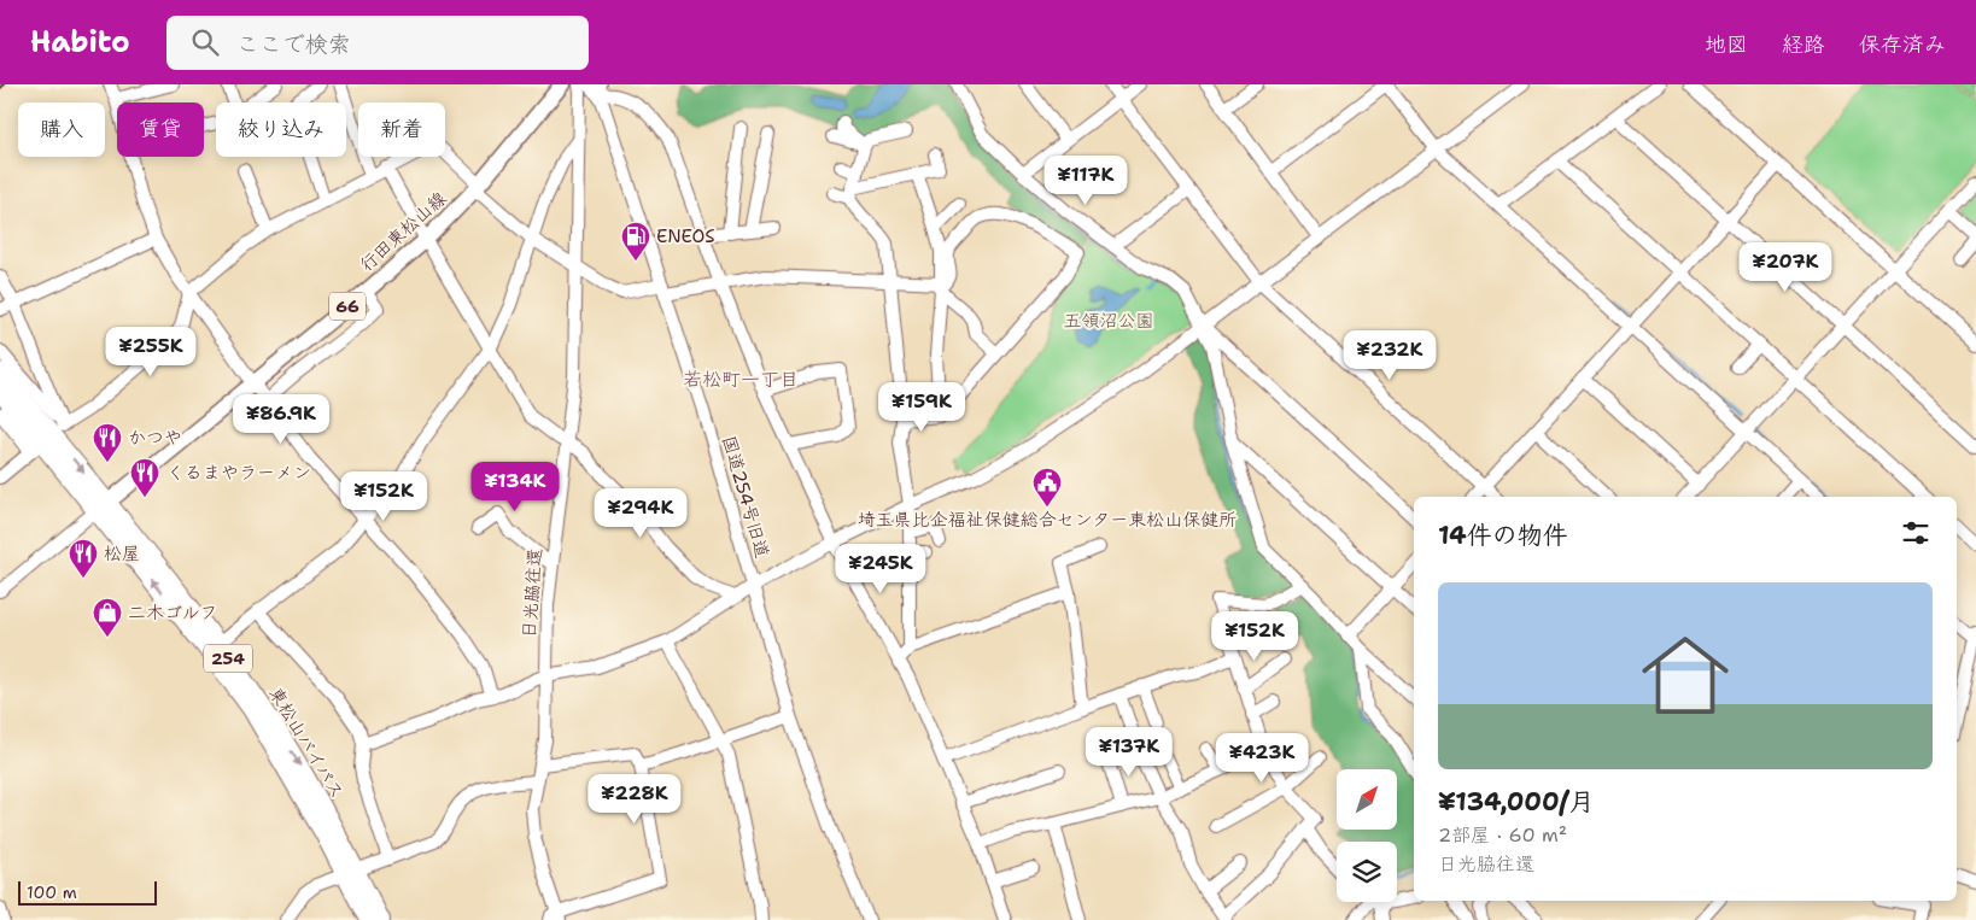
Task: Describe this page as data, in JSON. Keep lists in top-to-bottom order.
{
  "streets": {
    "highway": ["254", "東松山バイパス"],
    "main road": ["行田東松山線", "66"],
    "street": ["国道254号旧道", "日光脇往還"]
  },
  "crossings": [
    ["行田東松山線", "東松山バイパス"]
  ],
  "districts": ["若松町一丁目"],
  "parks": ["五領沼公園"],
  "places": {
    "fuel station": ["ENEOS"],
    "restaurant": ["かつや", "くるまやラーメン", "松屋"],
    "public building": ["埼玉県比企福祉保健総合センター東松山保健所"],
    "shop": ["二木ゴルフ"]
  },
  "scale_bar": "100 m",
  "north": "top right",
  "page": {
    "header": "Habito",
    "search": "ここで検索",
    "nav": ["地図", "経路", "保存済み"],
    "chip": [
      "購入",
      "賃貸",
      "絞り込み",
      "新着"
    ],
    "price": [
      "¥117K",
      "¥207K",
      "¥255K",
      "¥232K",
      "¥159K",
      "¥86.9K",
      "¥134K",
      "¥152K",
      "¥294K",
      "¥245K",
      "¥152K",
      "¥137K",
      "¥423K",
      "¥228K"
    ],
    "heading": "14件の物件",
    "list": [
      {
        "name": "¥134,000/月",
        "note": "2部屋 · 60 m² · 日光脇往還"
      }
    ],
    "scale": "100 m"
  }
}
